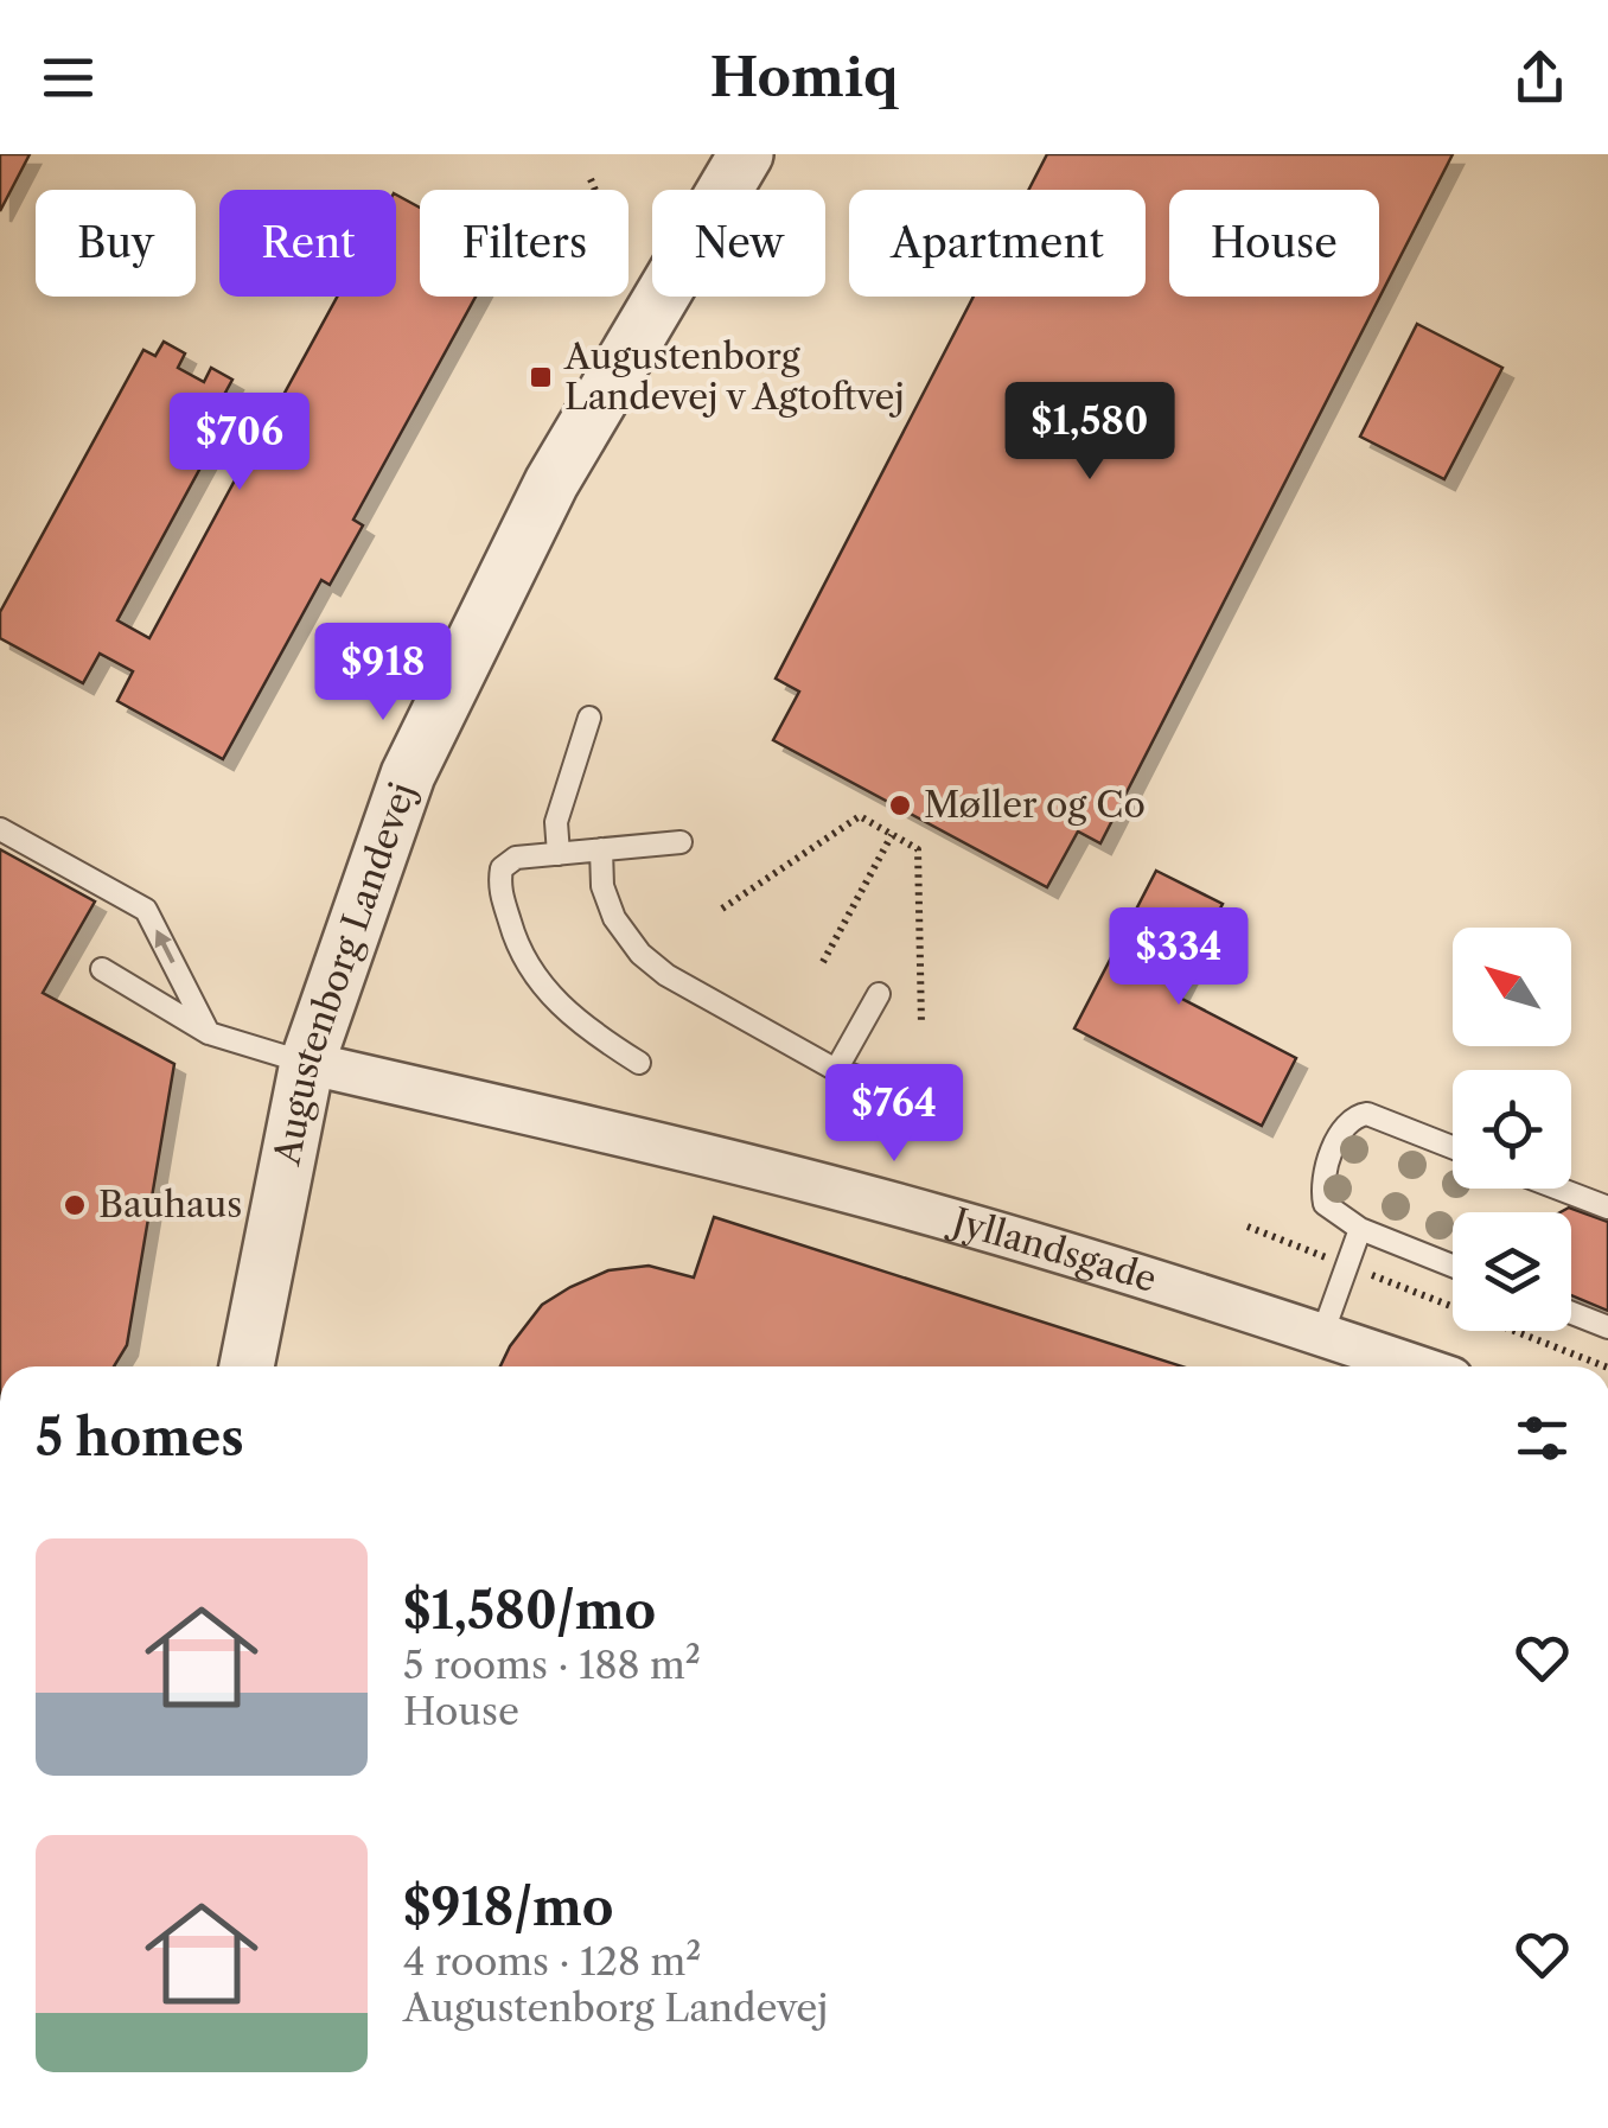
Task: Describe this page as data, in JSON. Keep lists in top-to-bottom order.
{
  "streets": {
    "street": ["Augustenborg Landevej", "Jyllandsgade"]
  },
  "crossings": [
    ["Augustenborg Landevej", "Jyllandsgade"]
  ],
  "places": {
    "transit": ["Augustenborg Landevej v Agtoftvej"],
    "other": ["Møller og Co", "Bauhaus"]
  },
  "north": "top left",
  "page": {
    "header": "Homiq",
    "chip": [
      "Buy",
      "Rent",
      "Filters",
      "New",
      "Apartment",
      "House"
    ],
    "price": [
      "$1,580",
      "$706",
      "$918",
      "$334",
      "$764"
    ],
    "heading": "5 homes",
    "list": [
      {
        "name": "$1,580/mo",
        "note": "5 rooms · 188 m² · House"
      },
      {
        "name": "$918/mo",
        "note": "4 rooms · 128 m² · Augustenborg Landevej"
      }
    ]
  }
}
